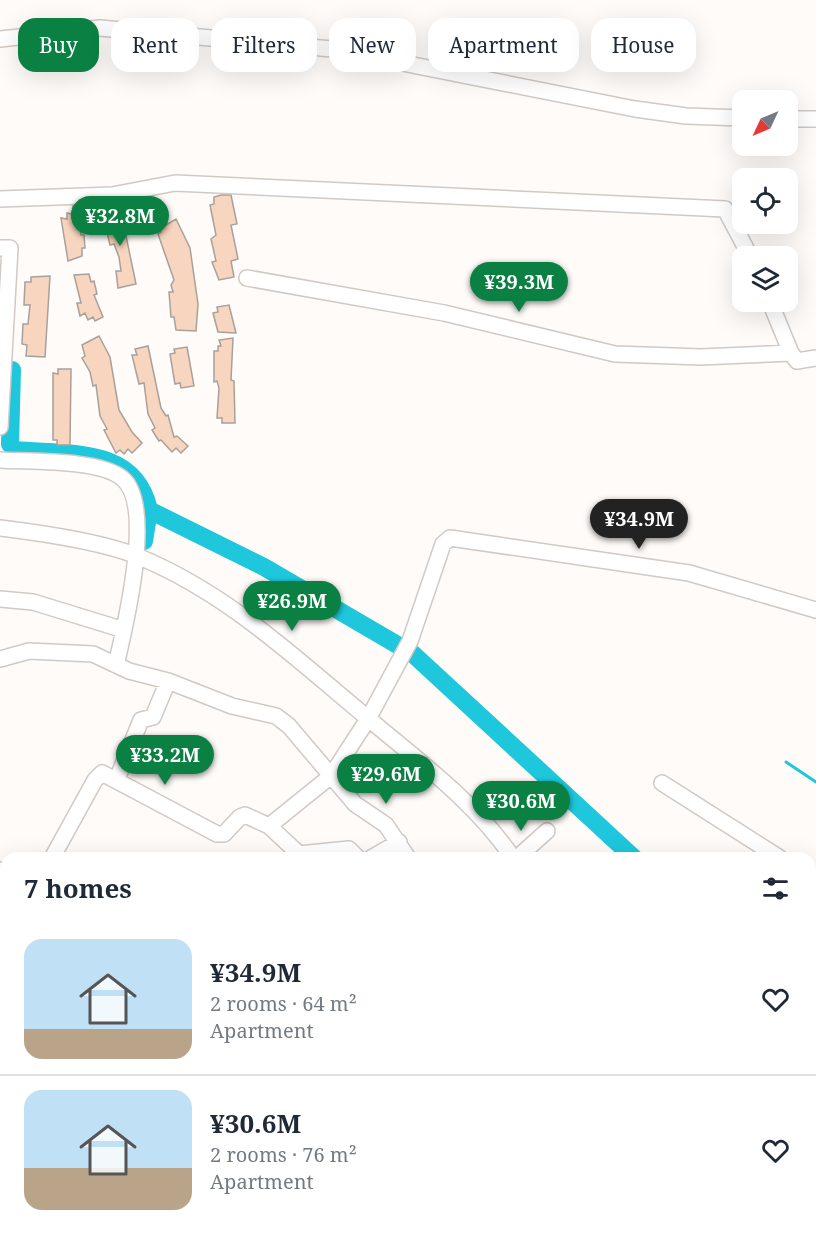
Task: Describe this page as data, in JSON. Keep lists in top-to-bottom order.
{
  "north": "bottom left",
  "page": {
    "chip": [
      "Buy",
      "Rent",
      "Filters",
      "New",
      "Apartment",
      "House"
    ],
    "price": [
      "¥32.8M",
      "¥39.3M",
      "¥34.9M",
      "¥26.9M",
      "¥33.2M",
      "¥29.6M",
      "¥30.6M"
    ],
    "heading": "7 homes",
    "list": [
      {
        "name": "¥34.9M",
        "note": "2 rooms · 64 m² · Apartment"
      },
      {
        "name": "¥30.6M",
        "note": "2 rooms · 76 m² · Apartment"
      }
    ]
  }
}
